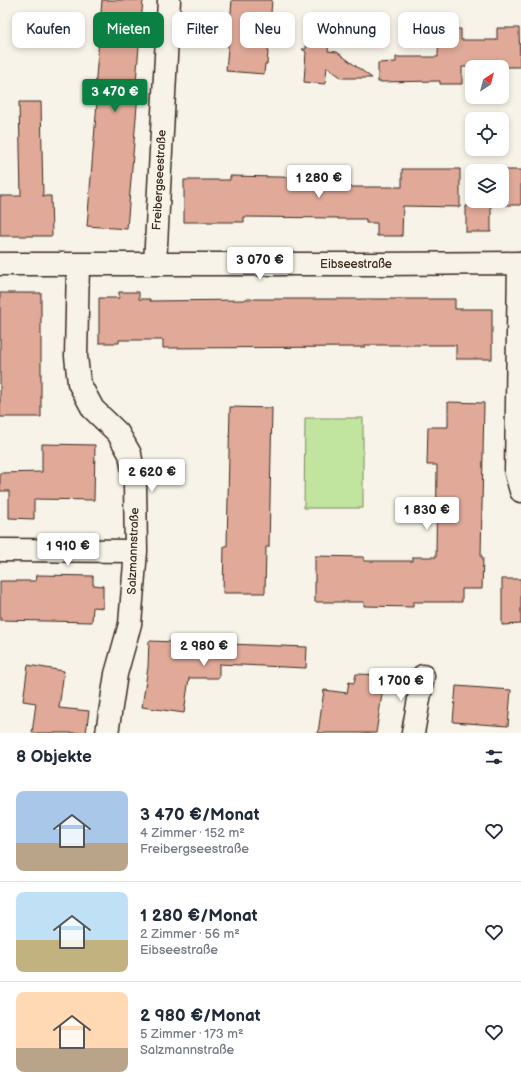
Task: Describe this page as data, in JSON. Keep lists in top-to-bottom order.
{
  "streets": {
    "street": ["Freibergseestraße", "Eibseestraße", "Salzmannstraße"]
  },
  "crossings": [
    ["Freibergseestraße", "Eibseestraße"],
    ["Eibseestraße", "Salzmannstraße"]
  ],
  "north": "top right",
  "page": {
    "chip": [
      "Kaufen",
      "Mieten",
      "Filter",
      "Neu",
      "Wohnung",
      "Haus"
    ],
    "price": [
      "3 470 €",
      "1 280 €",
      "3 070 €",
      "2 620 €",
      "1 830 €",
      "1 910 €",
      "2 980 €",
      "1 700 €"
    ],
    "heading": "8 Objekte",
    "list": [
      {
        "name": "3 470 €/Monat",
        "note": "4 Zimmer · 152 m² · Freibergseestraße"
      },
      {
        "name": "1 280 €/Monat",
        "note": "2 Zimmer · 56 m² · Eibseestraße"
      },
      {
        "name": "2 980 €/Monat",
        "note": "5 Zimmer · 173 m² · Salzmannstraße"
      }
    ]
  }
}
